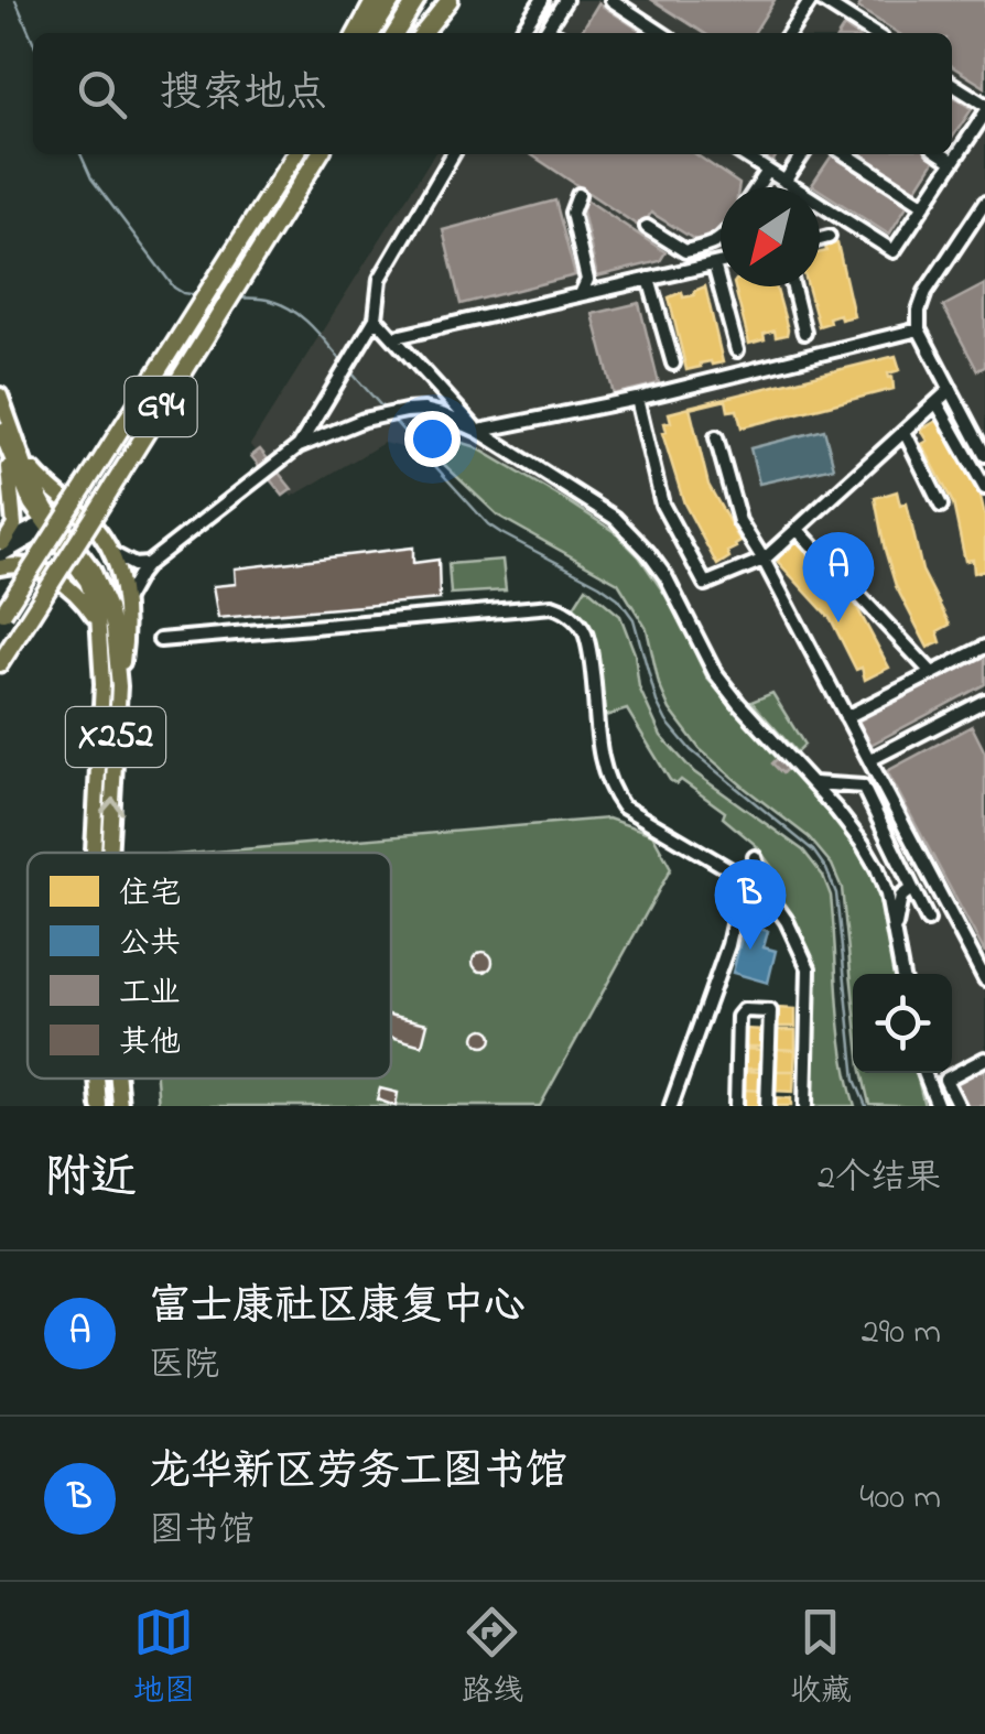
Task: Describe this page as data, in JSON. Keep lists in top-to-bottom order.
{
  "streets": {
    "highway": ["G94"],
    "main road": ["X252"]
  },
  "legend": [
    "住宅",
    "公共",
    "工业",
    "其他"
  ],
  "north": "bottom left",
  "page": {
    "search": "搜索地点",
    "pins": ["A", "B"],
    "heading": ["附近", "2个结果"],
    "list": [
      {
        "mark": "A",
        "name": "富士康社区康复中心",
        "note": "医院",
        "value": "290 m"
      },
      {
        "mark": "B",
        "name": "龙华新区劳务工图书馆",
        "note": "图书馆",
        "value": "400 m"
      }
    ],
    "nav": ["地图", "路线", "收藏"]
  }
}
